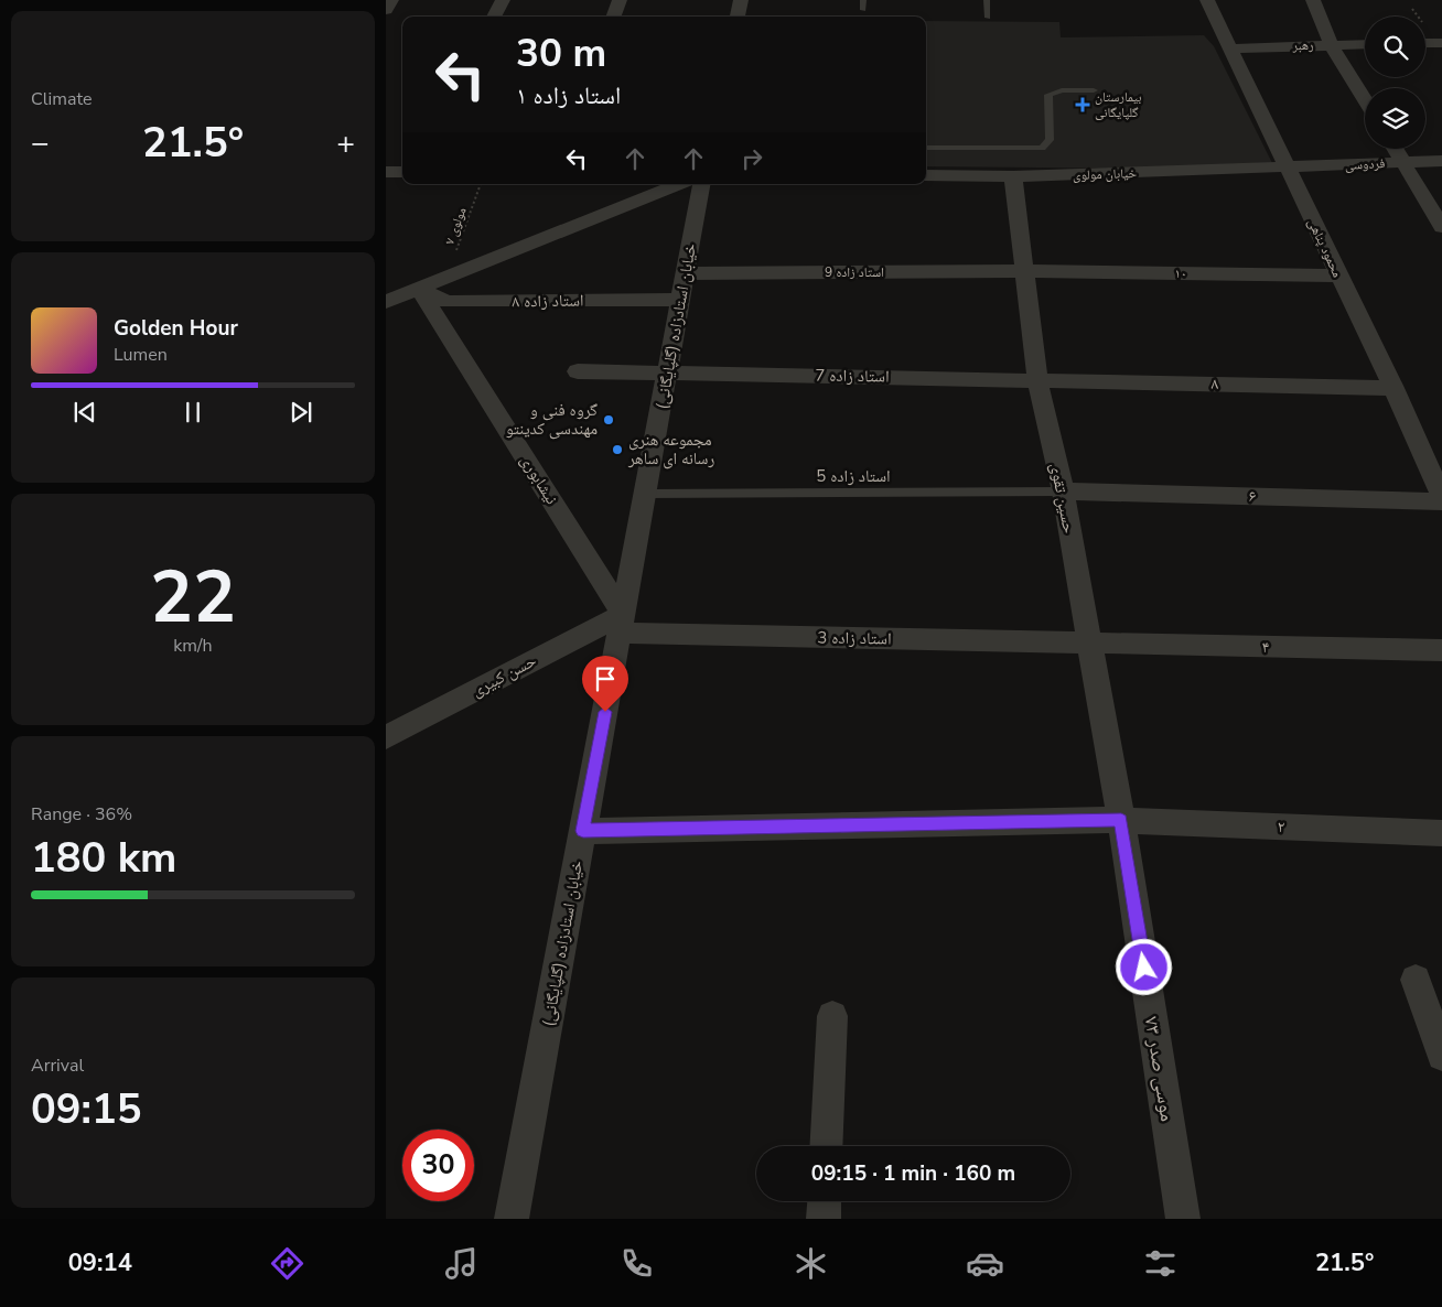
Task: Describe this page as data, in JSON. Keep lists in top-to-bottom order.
{
  "streets": {
    "street": [
      "رهبر",
      "فردوسی",
      "خیابان مولوی",
      "محمود پناهی",
      "استاد زاده 9",
      "۱۰",
      "استاد زاده ۸",
      "خیابان استادزاده (گلپایگانی)",
      "استاد زاده 7",
      "۸",
      "نیشابوری",
      "۶",
      "حسین تقوی",
      "استاد زاده 3",
      "۴",
      "حسن کبیری",
      "۲",
      "موسی صدر ۷۳"
    ],
    "lane": ["استاد زاده 5"],
    "path": ["مولوی ۷"]
  },
  "crossings": [
    ["رهبر", "محمود پناهی"],
    ["فردوسی", "خیابان مولوی"],
    ["فردوسی", "محمود پناهی"],
    ["خیابان مولوی", "محمود پناهی"],
    ["خیابان مولوی", "حسین تقوی"],
    ["محمود پناهی", "۱۰"],
    ["محمود پناهی", "۸"],
    ["محمود پناهی", "۶"],
    ["استاد زاده 9", "۱۰"],
    ["استاد زاده 9", "خیابان استادزاده (گلپایگانی)"],
    ["استاد زاده 9", "حسین تقوی"],
    ["۱۰", "حسین تقوی"],
    ["استاد زاده ۸", "خیابان استادزاده (گلپایگانی)"],
    ["استاد زاده ۸", "نیشابوری"],
    ["خیابان استادزاده (گلپایگانی)", "استاد زاده 7"],
    ["خیابان استادزاده (گلپایگانی)", "استاد زاده 5"],
    ["خیابان استادزاده (گلپایگانی)", "نیشابوری"],
    ["خیابان استادزاده (گلپایگانی)", "استاد زاده 3"],
    ["خیابان استادزاده (گلپایگانی)", "حسن کبیری"],
    ["خیابان استادزاده (گلپایگانی)", "۲"],
    ["استاد زاده 7", "۸"],
    ["استاد زاده 7", "حسین تقوی"],
    ["۸", "حسین تقوی"],
    ["استاد زاده 5", "۶"],
    ["استاد زاده 5", "حسین تقوی"],
    ["نیشابوری", "استاد زاده 3"],
    ["نیشابوری", "حسن کبیری"],
    ["۶", "حسین تقوی"],
    ["حسین تقوی", "استاد زاده 3"],
    ["حسین تقوی", "۴"],
    ["حسین تقوی", "۲"],
    ["حسین تقوی", "موسی صدر ۷۳"],
    ["استاد زاده 3", "۴"],
    ["استاد زاده 3", "حسن کبیری"],
    ["۲", "موسی صدر ۷۳"]
  ],
  "places": {
    "health": ["بیمارستان گلپایگانی"],
    "other": ["گروه فنی و مهندسی کدینتو", "مجموعه هنری رسانه ای ساهر"]
  },
  "page": {
    "tile": [
      "Climate",
      ["22", "km/h"],
      ["Range · 36%", "180 km"],
      ["Arrival", "09:15"]
    ],
    "turn": ["30 m", "استاد زاده ۱"],
    "heat": ["−", "21.5°", "+"],
    "song": ["Golden Hour", "Lumen"],
    "limit": "30",
    "trip": "09:15 · 1 min · 160 m",
    "tabs": ["09:14", "21.5°"]
  }
}
